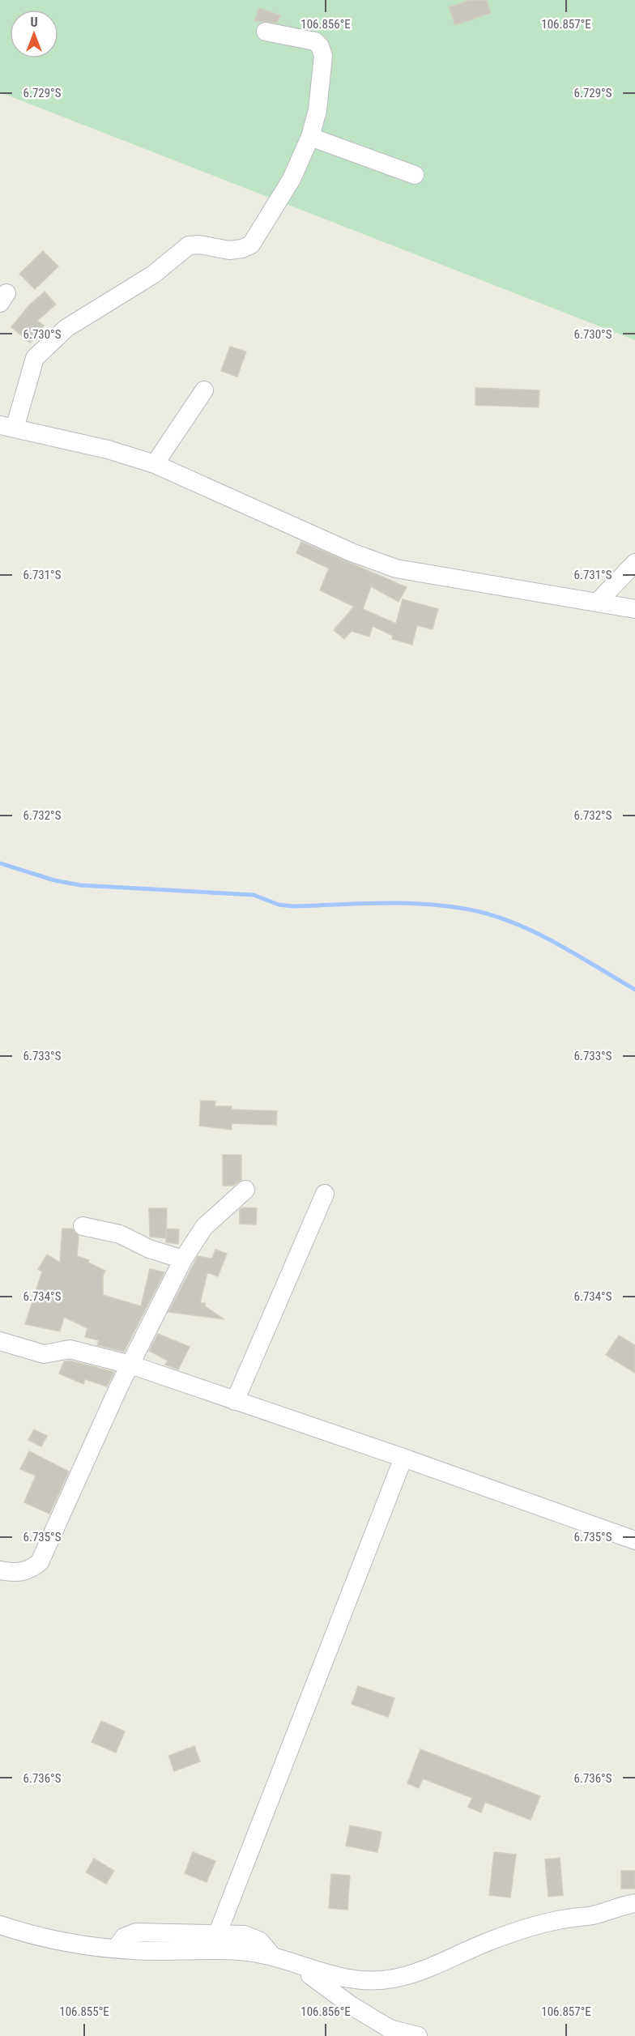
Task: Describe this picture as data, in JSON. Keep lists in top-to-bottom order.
{
  "north": "top",
  "coordinates": [
    "106.856°E",
    "106.857°E",
    "6.729°S",
    "6.730°S",
    "6.731°S",
    "6.732°S",
    "6.733°S",
    "6.734°S",
    "6.735°S",
    "6.736°S",
    "106.855°E"
  ]
}
